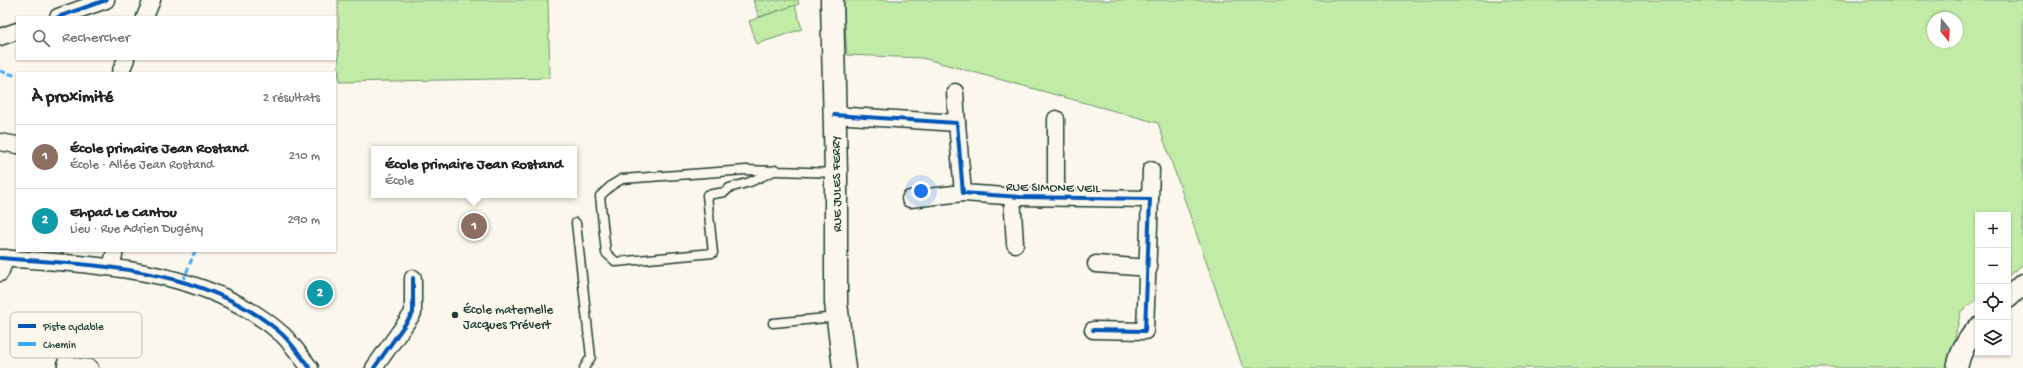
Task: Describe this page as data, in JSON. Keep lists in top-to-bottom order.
{
  "streets": {
    "main road": ["RUE JULES FERRY"],
    "street": ["RUE SIMONE VEIL"]
  },
  "places": ["École maternelle Jacques Prévert"],
  "legend": ["Piste cyclable", "Chemin"],
  "north": "bottom",
  "page": {
    "search": "Rechercher",
    "heading": ["À proximité", "2 résultats"],
    "list": [
      {
        "mark": "1",
        "name": "École primaire Jean Rostand",
        "note": "École · Allée Jean Rostand",
        "value": "210 m"
      },
      {
        "mark": "2",
        "name": "Ehpad Le Cantou",
        "note": "Lieu · Rue Adrien Dugény",
        "value": "290 m"
      }
    ],
    "popup": ["École primaire Jean Rostand", "École"],
    "pins": ["1", "2"],
    "map_buttons": ["+", "−"]
  }
}
